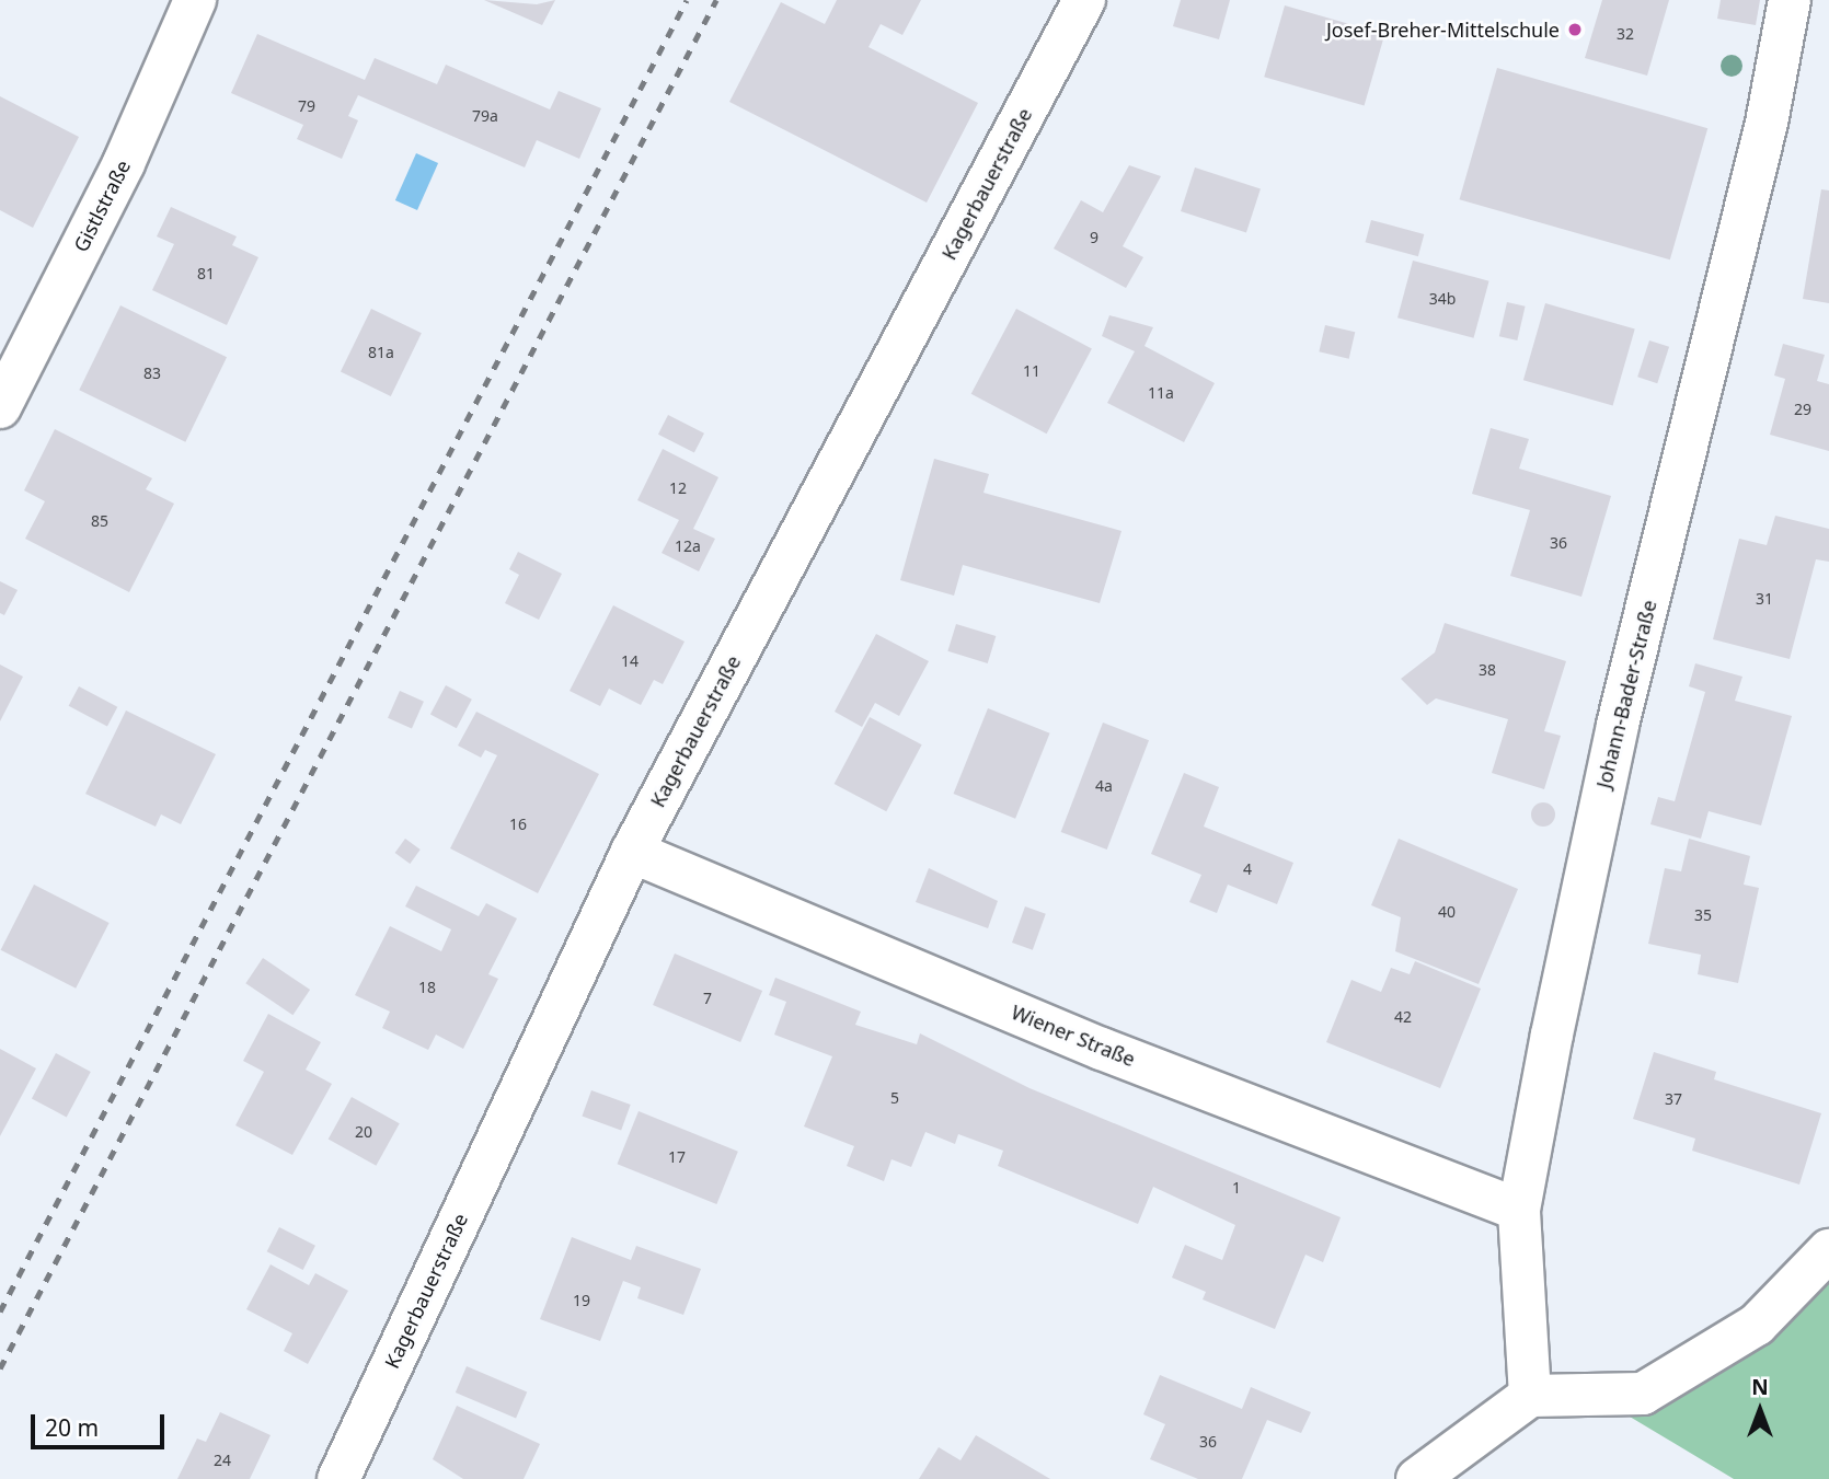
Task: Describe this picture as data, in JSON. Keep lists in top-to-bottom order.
{
  "streets": {
    "street": [
      "Kagerbauerstraße",
      "Gistlstraße",
      "Johann-Bader-Straße",
      "Wiener Straße"
    ]
  },
  "crossings": [
    ["Kagerbauerstraße", "Wiener Straße"],
    ["Johann-Bader-Straße", "Wiener Straße"]
  ],
  "places": ["Josef-Breher-Mittelschule"],
  "house_numbers": [
    "32",
    "79",
    "79a",
    "9",
    "81",
    "34b",
    "81a",
    "11",
    "83",
    "11a",
    "29",
    "12",
    "85",
    "36",
    "12a",
    "31",
    "14",
    "38",
    "4a",
    "16",
    "4",
    "40",
    "35",
    "18",
    "7",
    "42",
    "5",
    "37",
    "20",
    "17",
    "1",
    "19",
    "36",
    "24"
  ],
  "scale_bar": "20 m",
  "north": "top"
}
